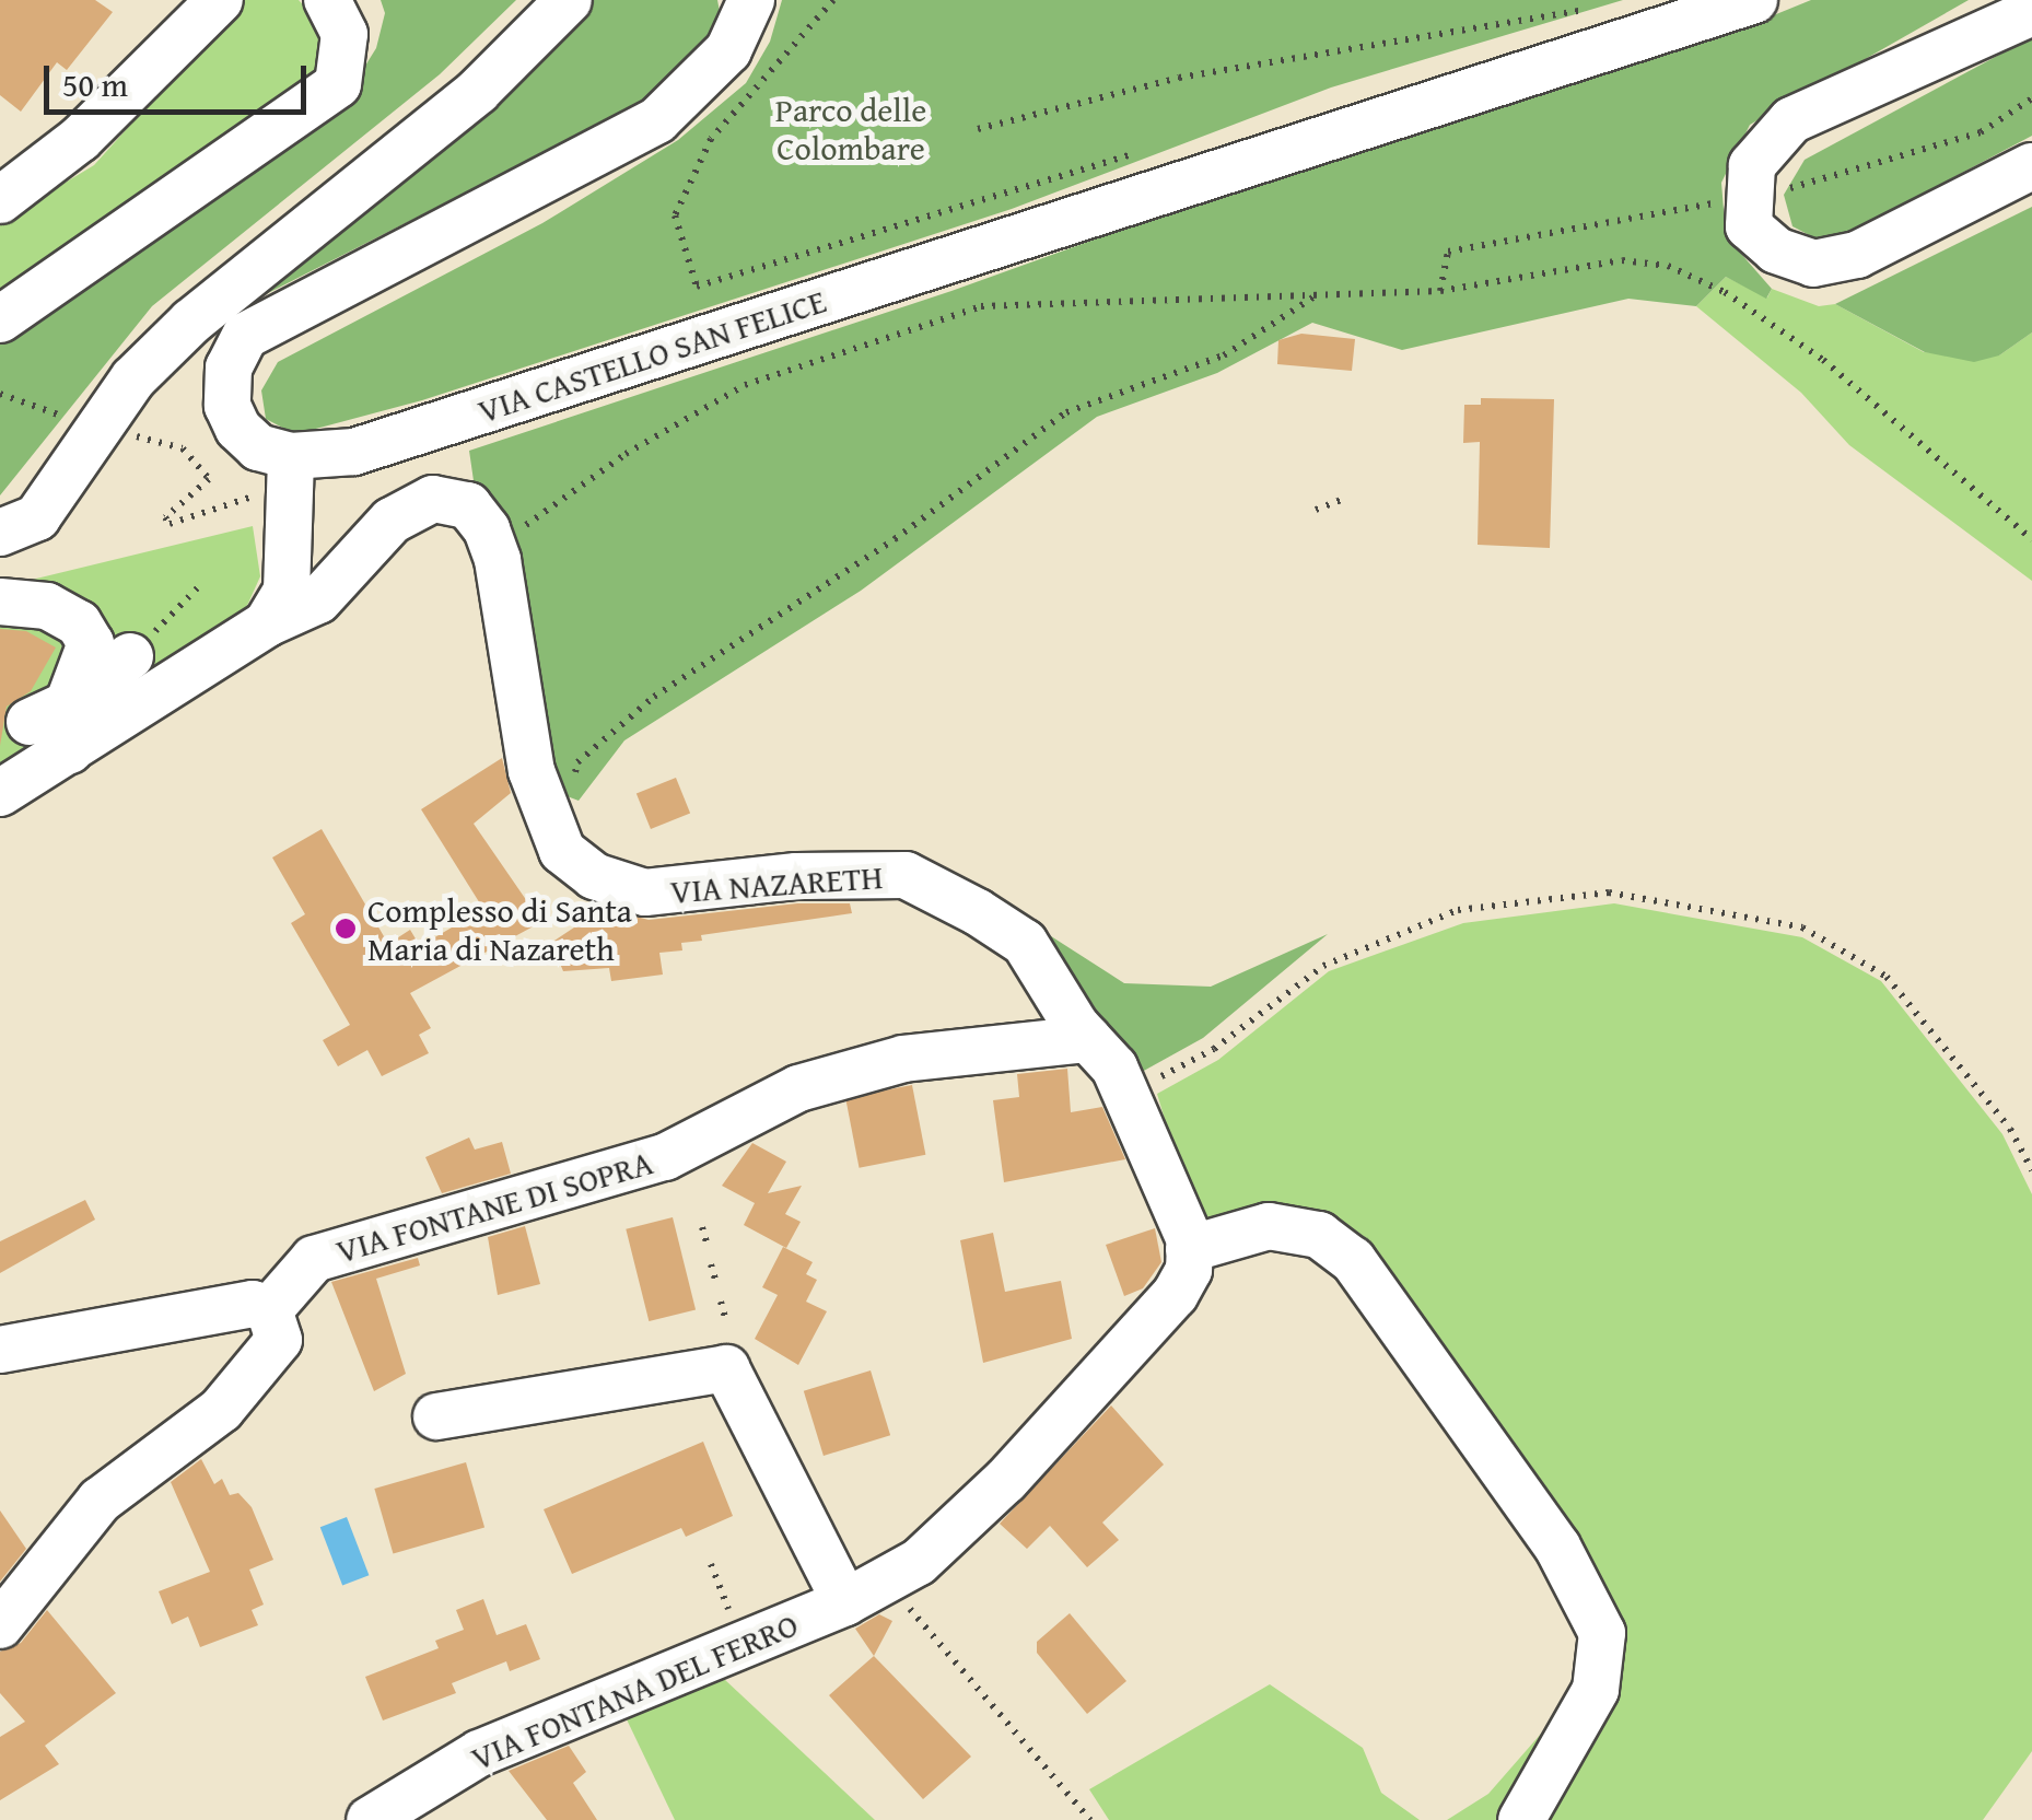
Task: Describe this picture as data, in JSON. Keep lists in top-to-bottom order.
{
  "streets": {
    "street": [
      "VIA CASTELLO SAN FELICE",
      "VIA NAZARETH",
      "VIA FONTANE DI SOPRA",
      "VIA FONTANA DEL FERRO"
    ]
  },
  "crossings": [
    ["VIA NAZARETH", "VIA FONTANE DI SOPRA"]
  ],
  "parks": ["Parco delle Colombare"],
  "places": ["Complesso di Santa Maria di Nazareth"],
  "scale_bar": "50 m"
}
